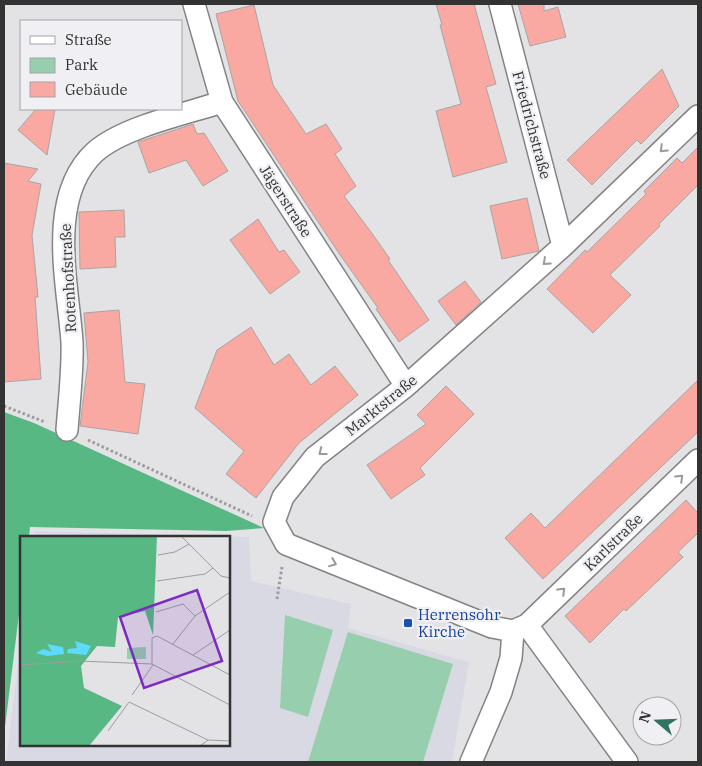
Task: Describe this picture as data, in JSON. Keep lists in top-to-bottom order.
{
  "streets": {
    "street": [
      "Friedrichstraße",
      "Jägerstraße",
      "Rotenhofstraße",
      "Marktstraße",
      "Karlstraße"
    ]
  },
  "crossings": [
    ["Friedrichstraße", "Marktstraße"],
    ["Jägerstraße", "Rotenhofstraße"],
    ["Jägerstraße", "Marktstraße"],
    ["Marktstraße", "Karlstraße"]
  ],
  "one_way": ["Karlstraße"],
  "places": {
    "transit": ["Herrensohr Kirche"]
  },
  "legend": ["Straße", "Park", "Gebäude"],
  "north": "left"
}
